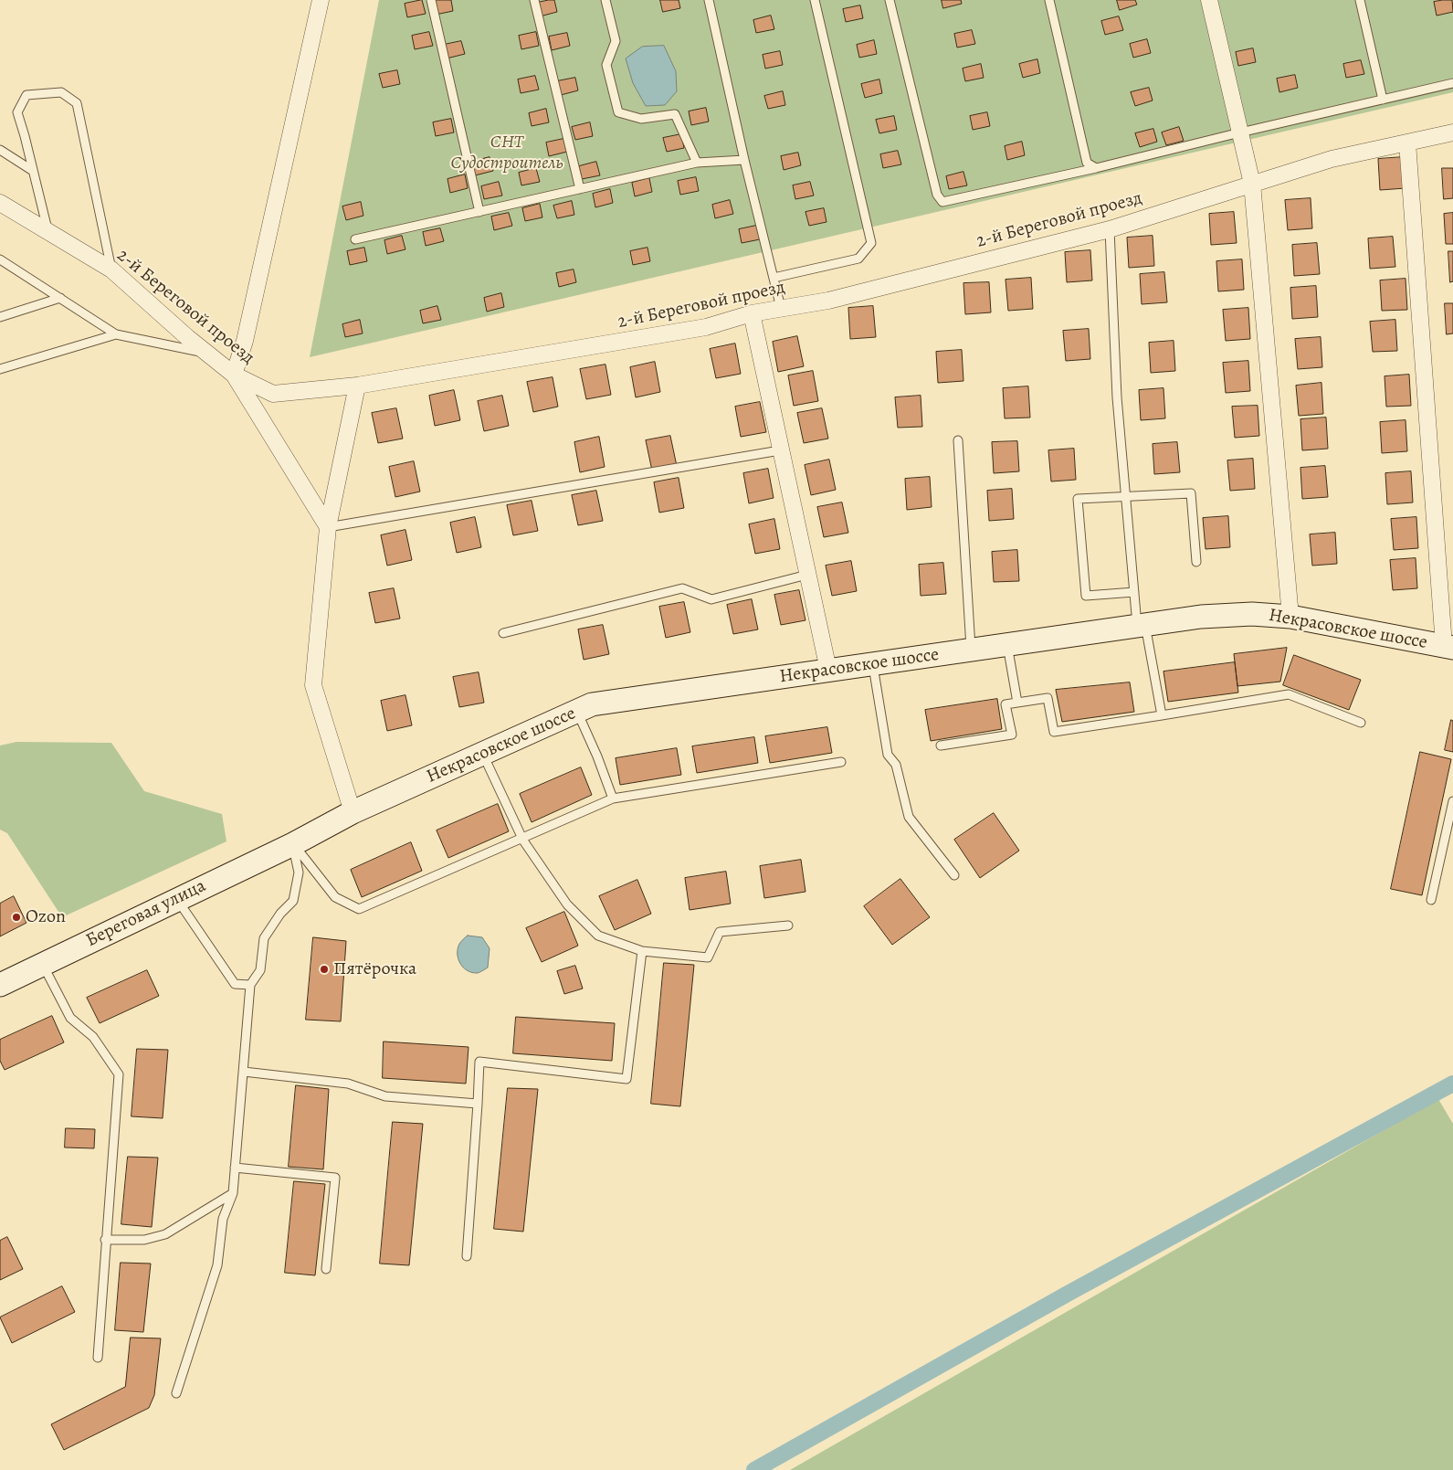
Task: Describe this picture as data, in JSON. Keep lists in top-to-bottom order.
{
  "streets": {
    "main road": ["Некрасовское шоссе", "Береговая улица"],
    "street": ["2-й Береговой проезд"]
  },
  "crossings": [
    ["Некрасовское шоссе", "Береговая улица"]
  ],
  "parks": ["СНТ Судостроитель"],
  "places": ["Ozon", "Пятёрочка"]
}
